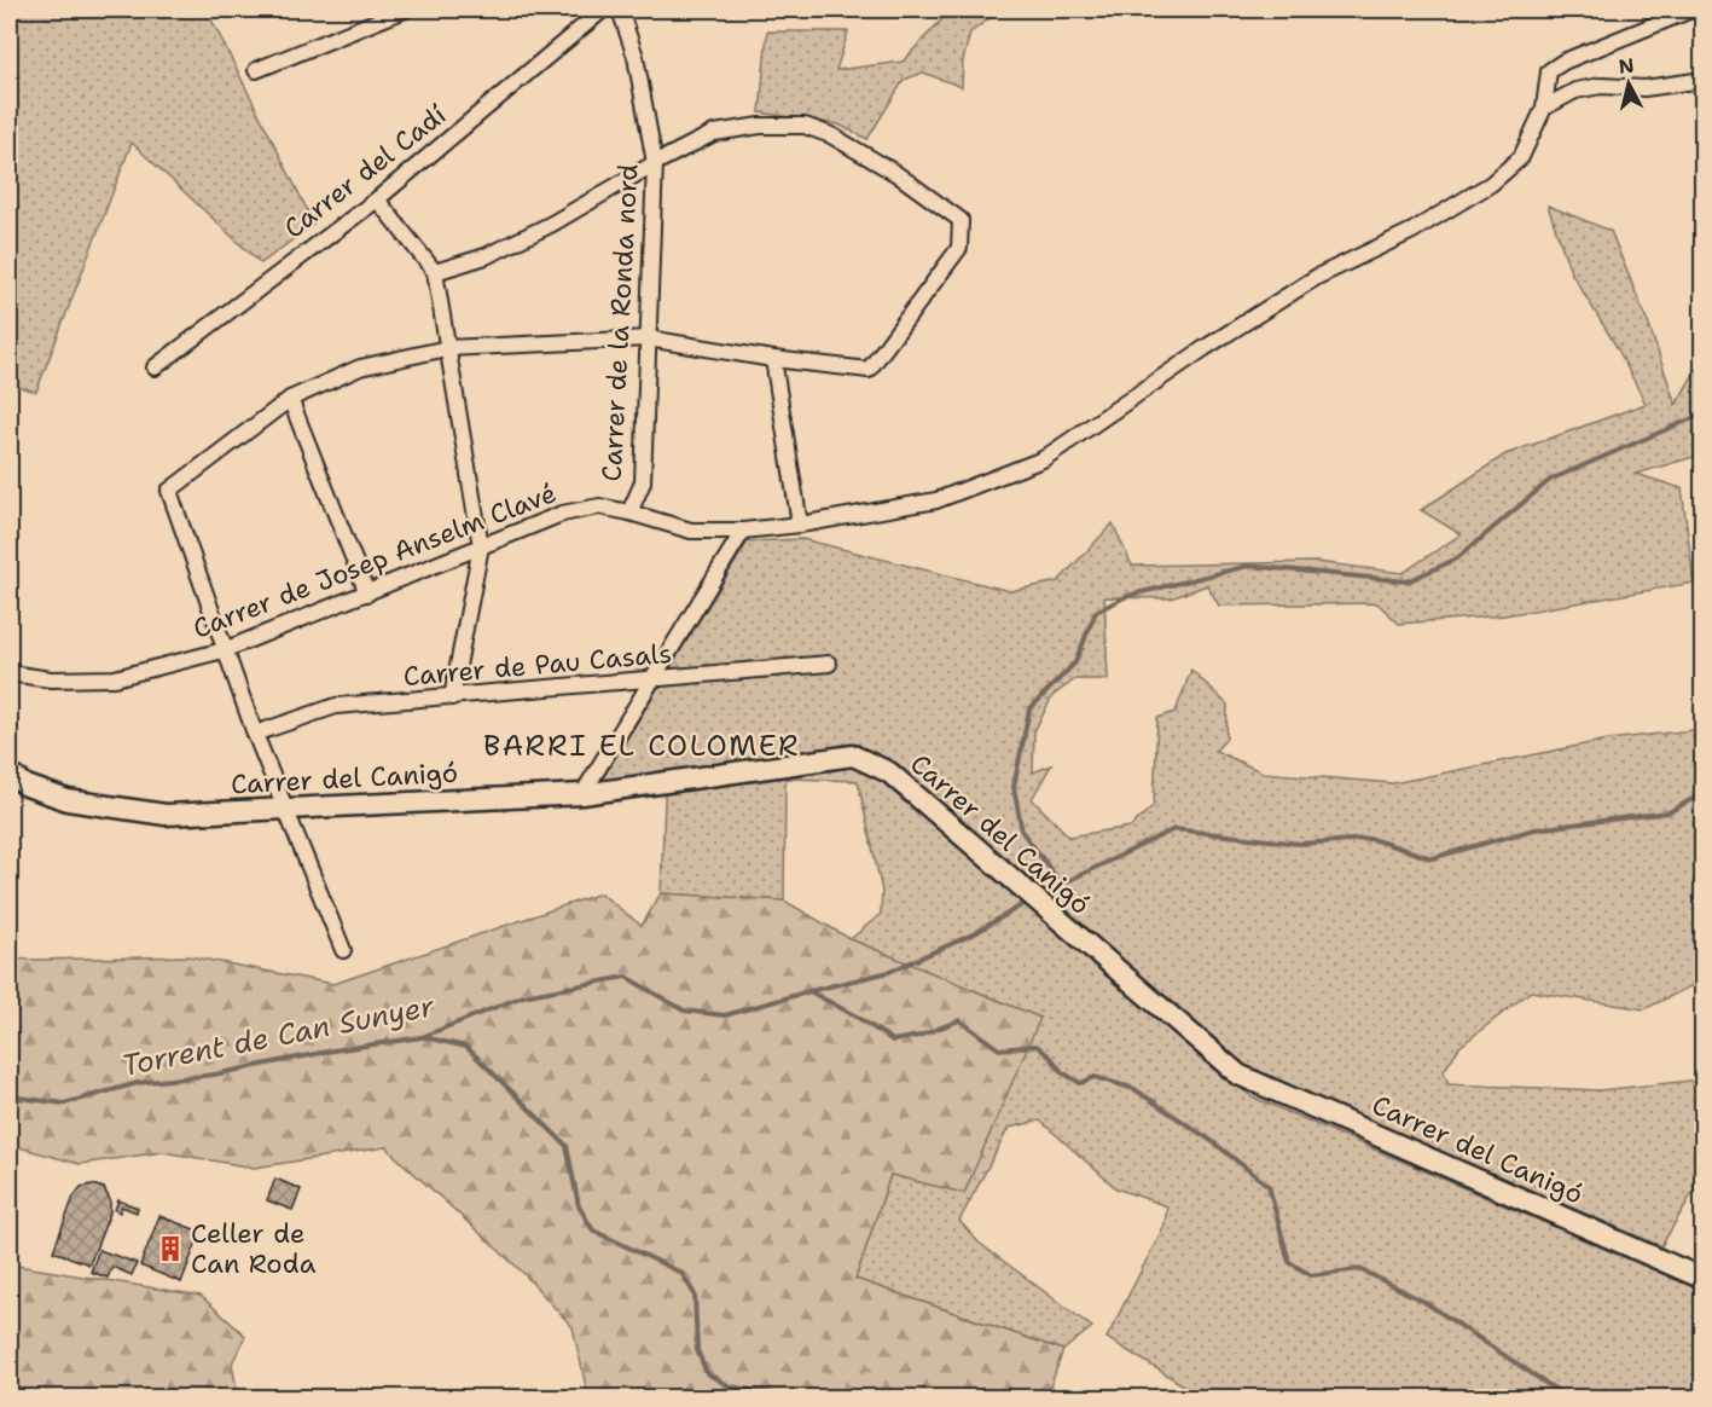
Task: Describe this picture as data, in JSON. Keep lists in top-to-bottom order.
{
  "streets": {
    "street": [
      "Carrer del Cadí",
      "Carrer de la Ronda nord",
      "Carrer de Josep Anselm Clavé",
      "Carrer de Pau Casals",
      "Carrer del Canigó"
    ]
  },
  "crossings": [
    ["Carrer de la Ronda nord", "Carrer de Josep Anselm Clavé"]
  ],
  "districts": ["BARRI EL COLOMER"],
  "water": ["Torrent de Can Sunyer"],
  "places": {
    "building": ["Celler de Can Roda"]
  },
  "north": "top"
}
